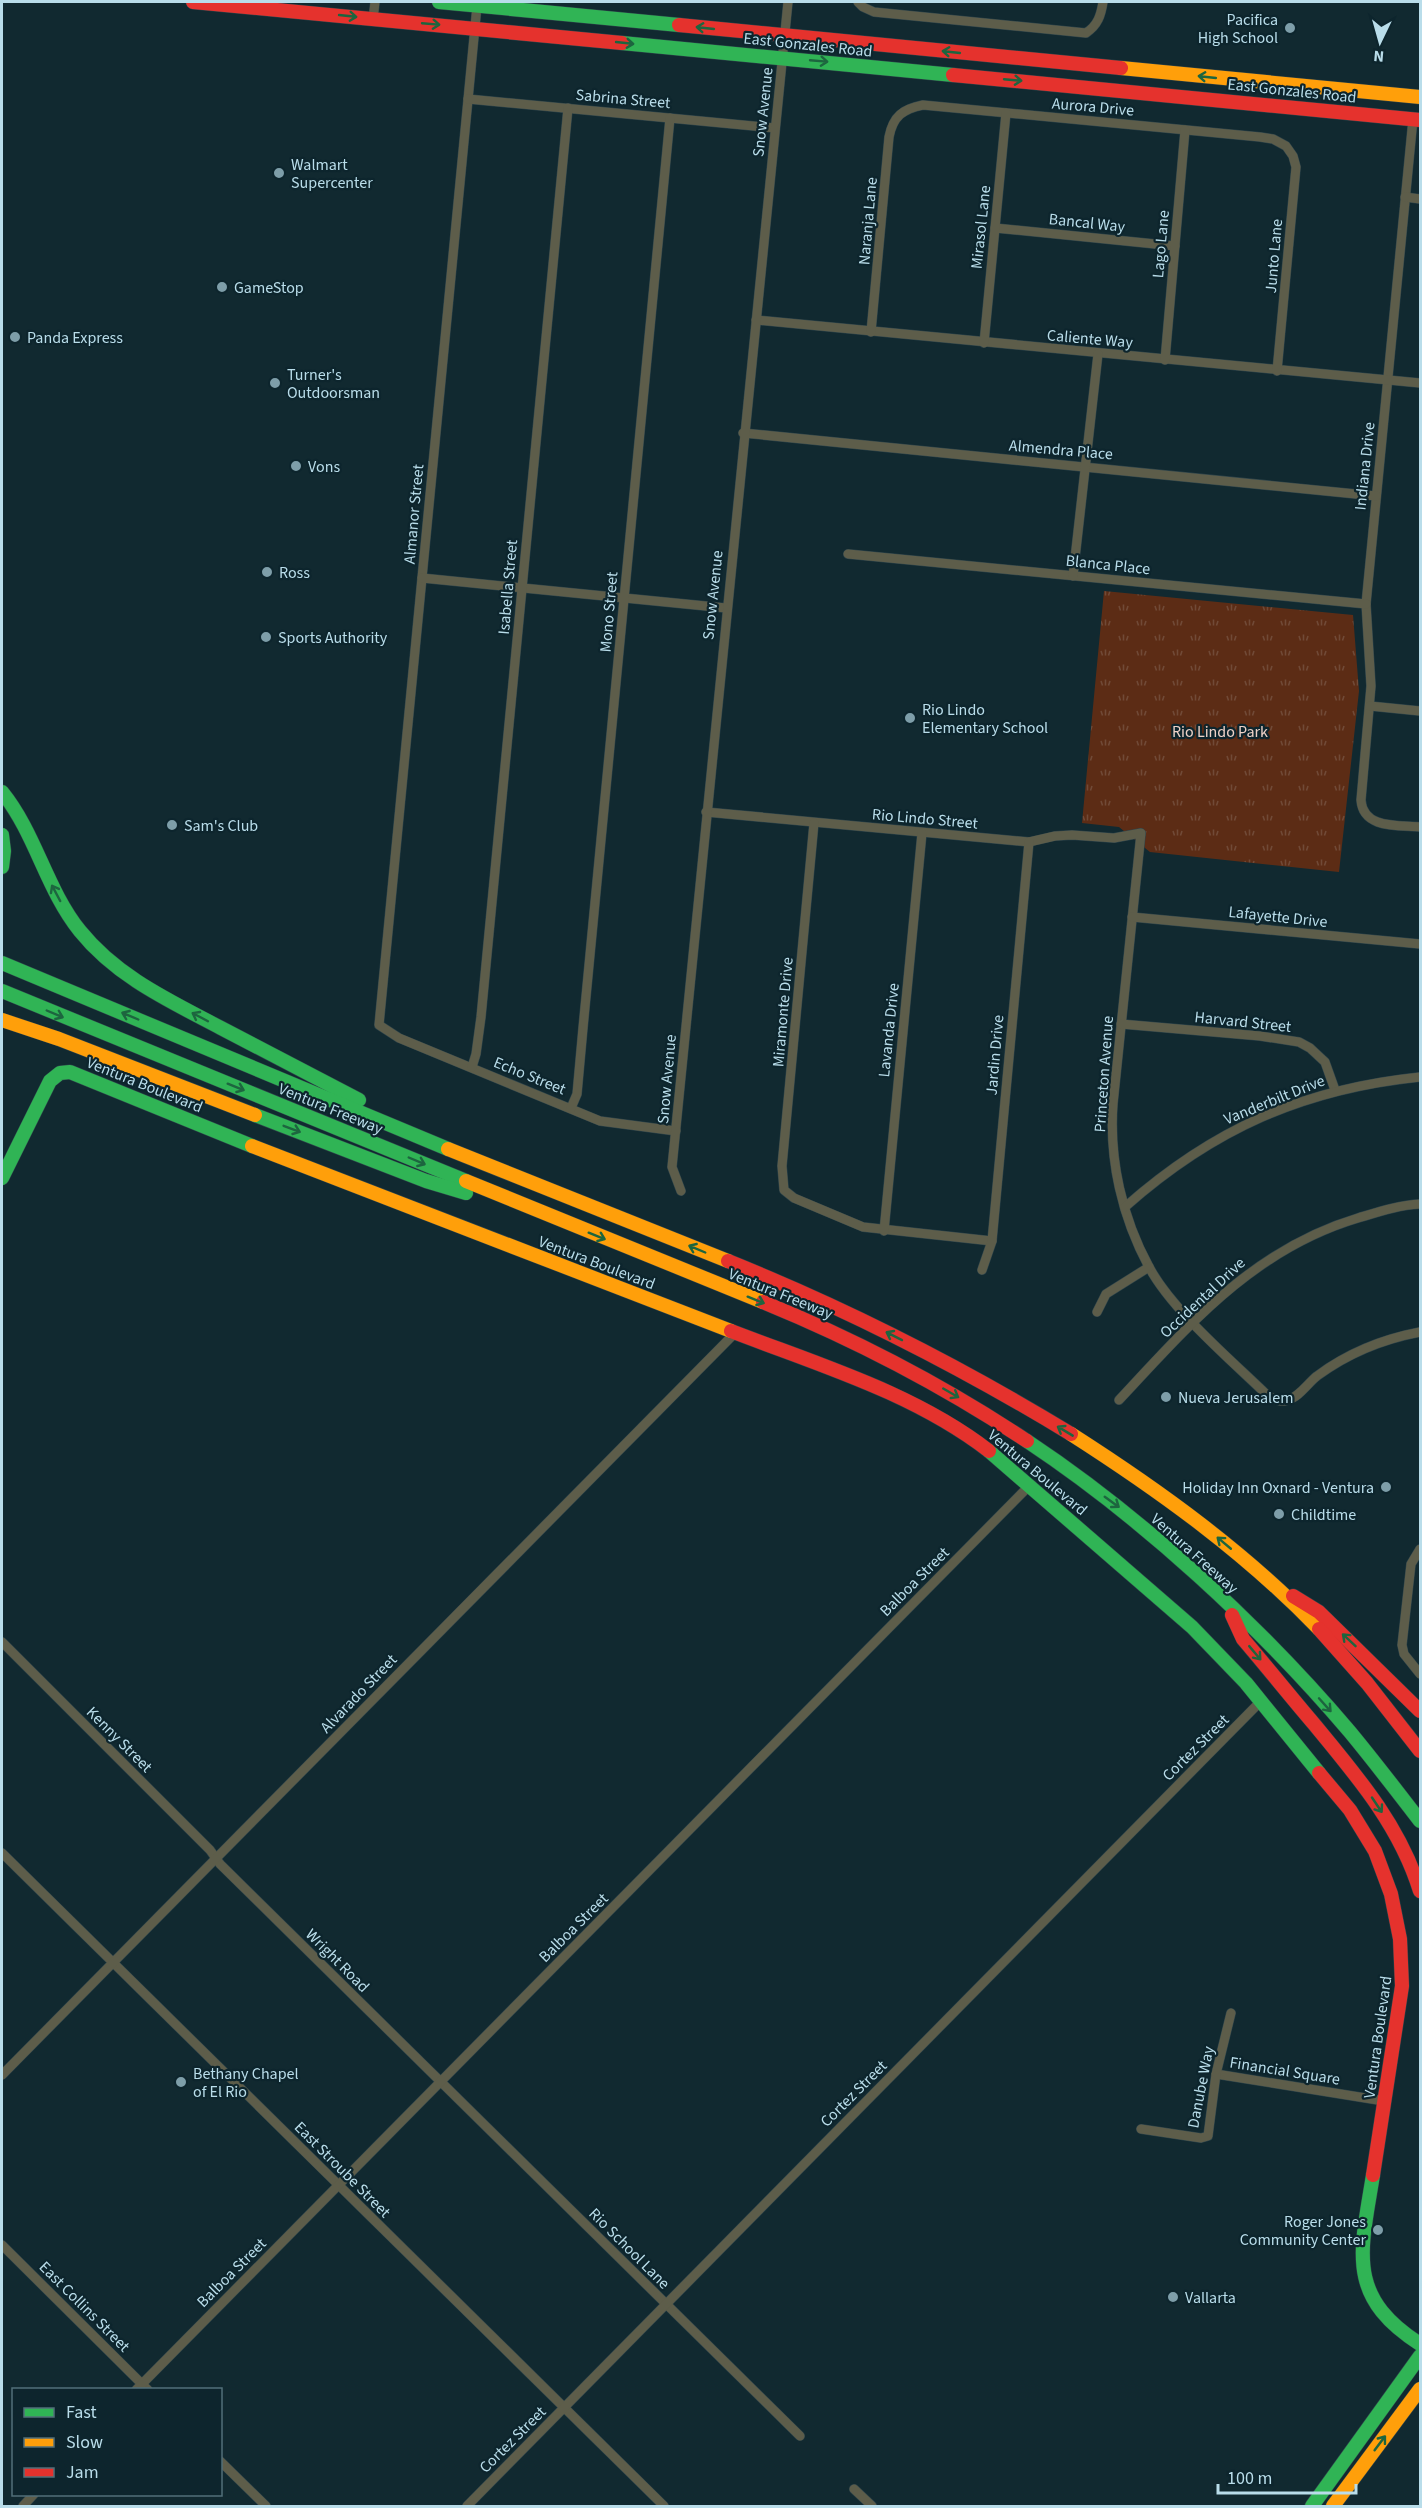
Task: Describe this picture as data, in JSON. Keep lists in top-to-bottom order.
{
  "streets": {
    "main road": ["East Gonzales Road", "Ventura Boulevard", "Ventura Freeway"],
    "street": [
      "Sabrina Street",
      "Aurora Drive",
      "Snow Avenue",
      "Naranja Lane",
      "Bancal Way",
      "Mirasol Lane",
      "Lago Lane",
      "Junto Lane",
      "Caliente Way",
      "Almendra Place",
      "Indiana Drive",
      "Almanor Street",
      "Blanca Place",
      "Isabella Street",
      "Mono Street",
      "Rio Lindo Street",
      "Lafayette Drive",
      "Miramonte Drive",
      "Harvard Street",
      "Lavanda Drive",
      "Jardin Drive",
      "Princeton Avenue",
      "Echo Street",
      "Vanderbilt Drive",
      "Occidental Drive",
      "Balboa Street",
      "Alvarado Street",
      "Kenny Street",
      "Cortez Street",
      "Wright Road",
      "Financial Square",
      "Danube Way",
      "East Stroube Street",
      "Rio School Lane",
      "East Collins Street"
    ]
  },
  "crossings": [
    ["East Gonzales Road", "Snow Avenue"],
    ["East Gonzales Road", "Indiana Drive"],
    ["East Gonzales Road", "Almanor Street"],
    ["Sabrina Street", "Snow Avenue"],
    ["Sabrina Street", "Almanor Street"],
    ["Sabrina Street", "Isabella Street"],
    ["Sabrina Street", "Mono Street"],
    ["Aurora Drive", "Naranja Lane"],
    ["Aurora Drive", "Mirasol Lane"],
    ["Aurora Drive", "Lago Lane"],
    ["Aurora Drive", "Junto Lane"],
    ["Snow Avenue", "Caliente Way"],
    ["Snow Avenue", "Almendra Place"],
    ["Snow Avenue", "Rio Lindo Street"],
    ["Snow Avenue", "Echo Street"],
    ["Naranja Lane", "Caliente Way"],
    ["Bancal Way", "Mirasol Lane"],
    ["Bancal Way", "Lago Lane"],
    ["Mirasol Lane", "Caliente Way"],
    ["Lago Lane", "Caliente Way"],
    ["Junto Lane", "Caliente Way"],
    ["Caliente Way", "Indiana Drive"],
    ["Almendra Place", "Indiana Drive"],
    ["Indiana Drive", "Blanca Place"],
    ["Almanor Street", "Echo Street"],
    ["Isabella Street", "Echo Street"],
    ["Mono Street", "Echo Street"],
    ["Rio Lindo Street", "Miramonte Drive"],
    ["Rio Lindo Street", "Lavanda Drive"],
    ["Rio Lindo Street", "Jardin Drive"],
    ["Rio Lindo Street", "Princeton Avenue"],
    ["Lafayette Drive", "Princeton Avenue"],
    ["Miramonte Drive", "Lavanda Drive"],
    ["Harvard Street", "Princeton Avenue"],
    ["Harvard Street", "Vanderbilt Drive"],
    ["Princeton Avenue", "Vanderbilt Drive"],
    ["Princeton Avenue", "Occidental Drive"],
    ["Ventura Boulevard", "Balboa Street"],
    ["Ventura Boulevard", "Alvarado Street"],
    ["Ventura Boulevard", "Cortez Street"],
    ["Ventura Boulevard", "Financial Square"],
    ["Balboa Street", "Wright Road"],
    ["Balboa Street", "East Stroube Street"],
    ["Balboa Street", "Rio School Lane"],
    ["Balboa Street", "East Collins Street"],
    ["Alvarado Street", "Kenny Street"],
    ["Alvarado Street", "Wright Road"],
    ["Alvarado Street", "East Stroube Street"],
    ["Kenny Street", "Wright Road"],
    ["Cortez Street", "East Stroube Street"],
    ["Cortez Street", "Rio School Lane"],
    ["Wright Road", "Rio School Lane"],
    ["Financial Square", "Danube Way"]
  ],
  "parks": ["Rio Lindo Park"],
  "places": [
    "Pacifica High School",
    "Walmart Supercenter",
    "GameStop",
    "Panda Express",
    "Turner's Outdoorsman",
    "Vons",
    "Ross",
    "Sports Authority",
    "Rio Lindo Elementary School",
    "Sam's Club",
    "Nueva Jerusalem",
    "Holiday Inn Oxnard - Ventura",
    "Childtime",
    "Bethany Chapel of El Rio",
    "Roger Jones Community Center",
    "Vallarta"
  ],
  "legend": ["Fast", "Slow", "Jam"],
  "scale_bar": "100 m",
  "north": "bottom"
}
